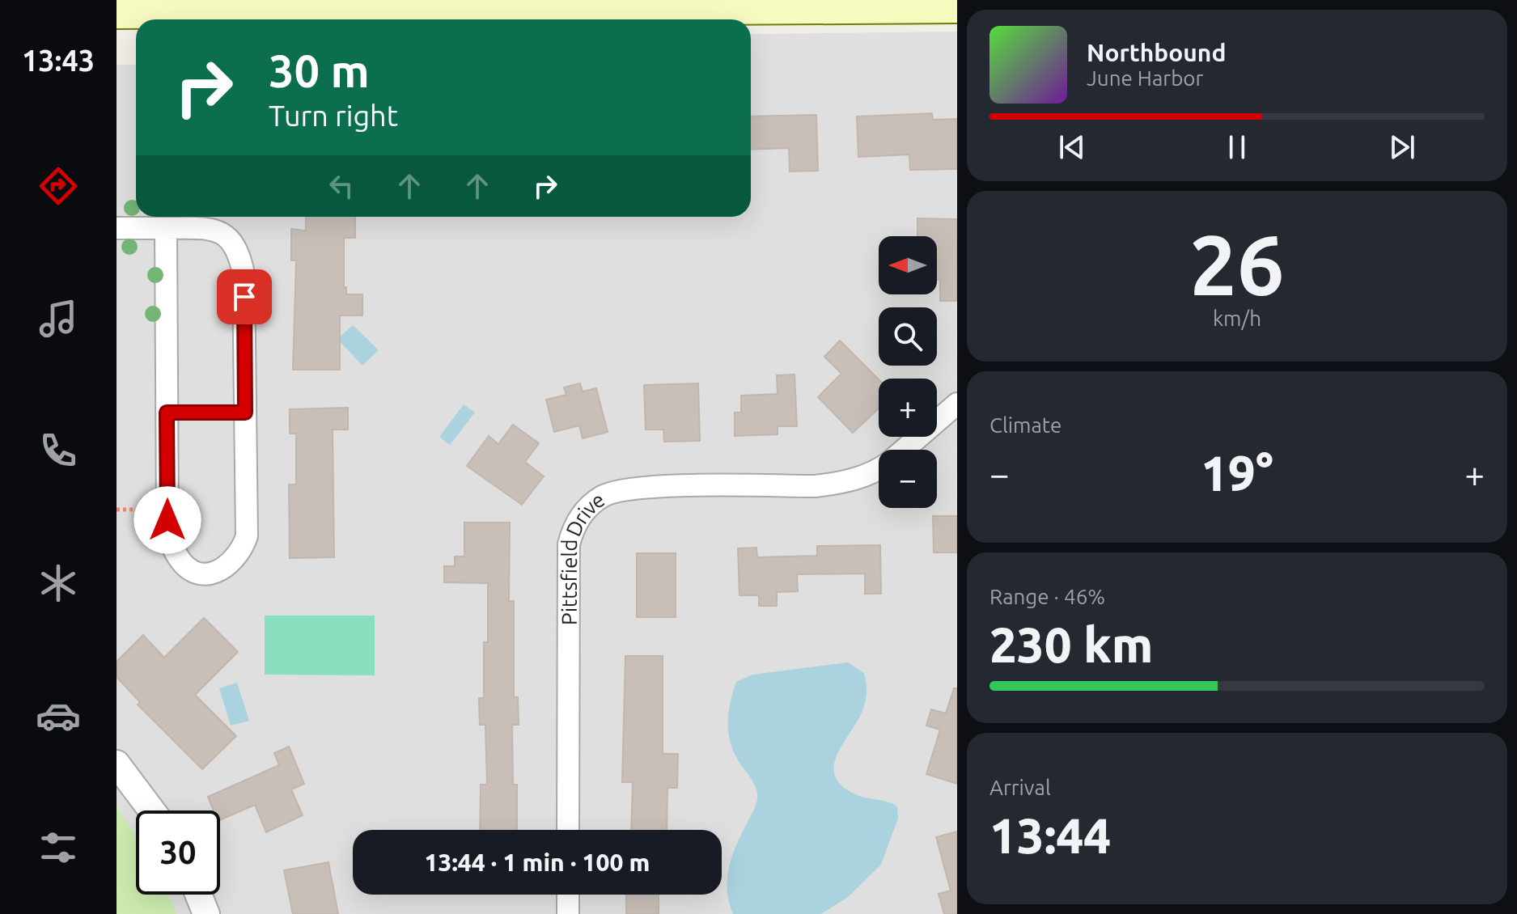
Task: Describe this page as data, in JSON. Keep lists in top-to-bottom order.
{
  "streets": {
    "street": ["Pittsfield Drive"]
  },
  "north": "left",
  "page": {
    "tabs": "13:43",
    "turn": ["30 m", "Turn right"],
    "song": ["Northbound", "June Harbor"],
    "tile": [
      ["26", "km/h"],
      "Climate",
      ["Range · 46%", "230 km"],
      ["Arrival", "13:44"]
    ],
    "map_buttons": ["+", "−"],
    "heat": ["−", "19°", "+"],
    "limit": "30",
    "trip": "13:44 · 1 min · 100 m"
  }
}
